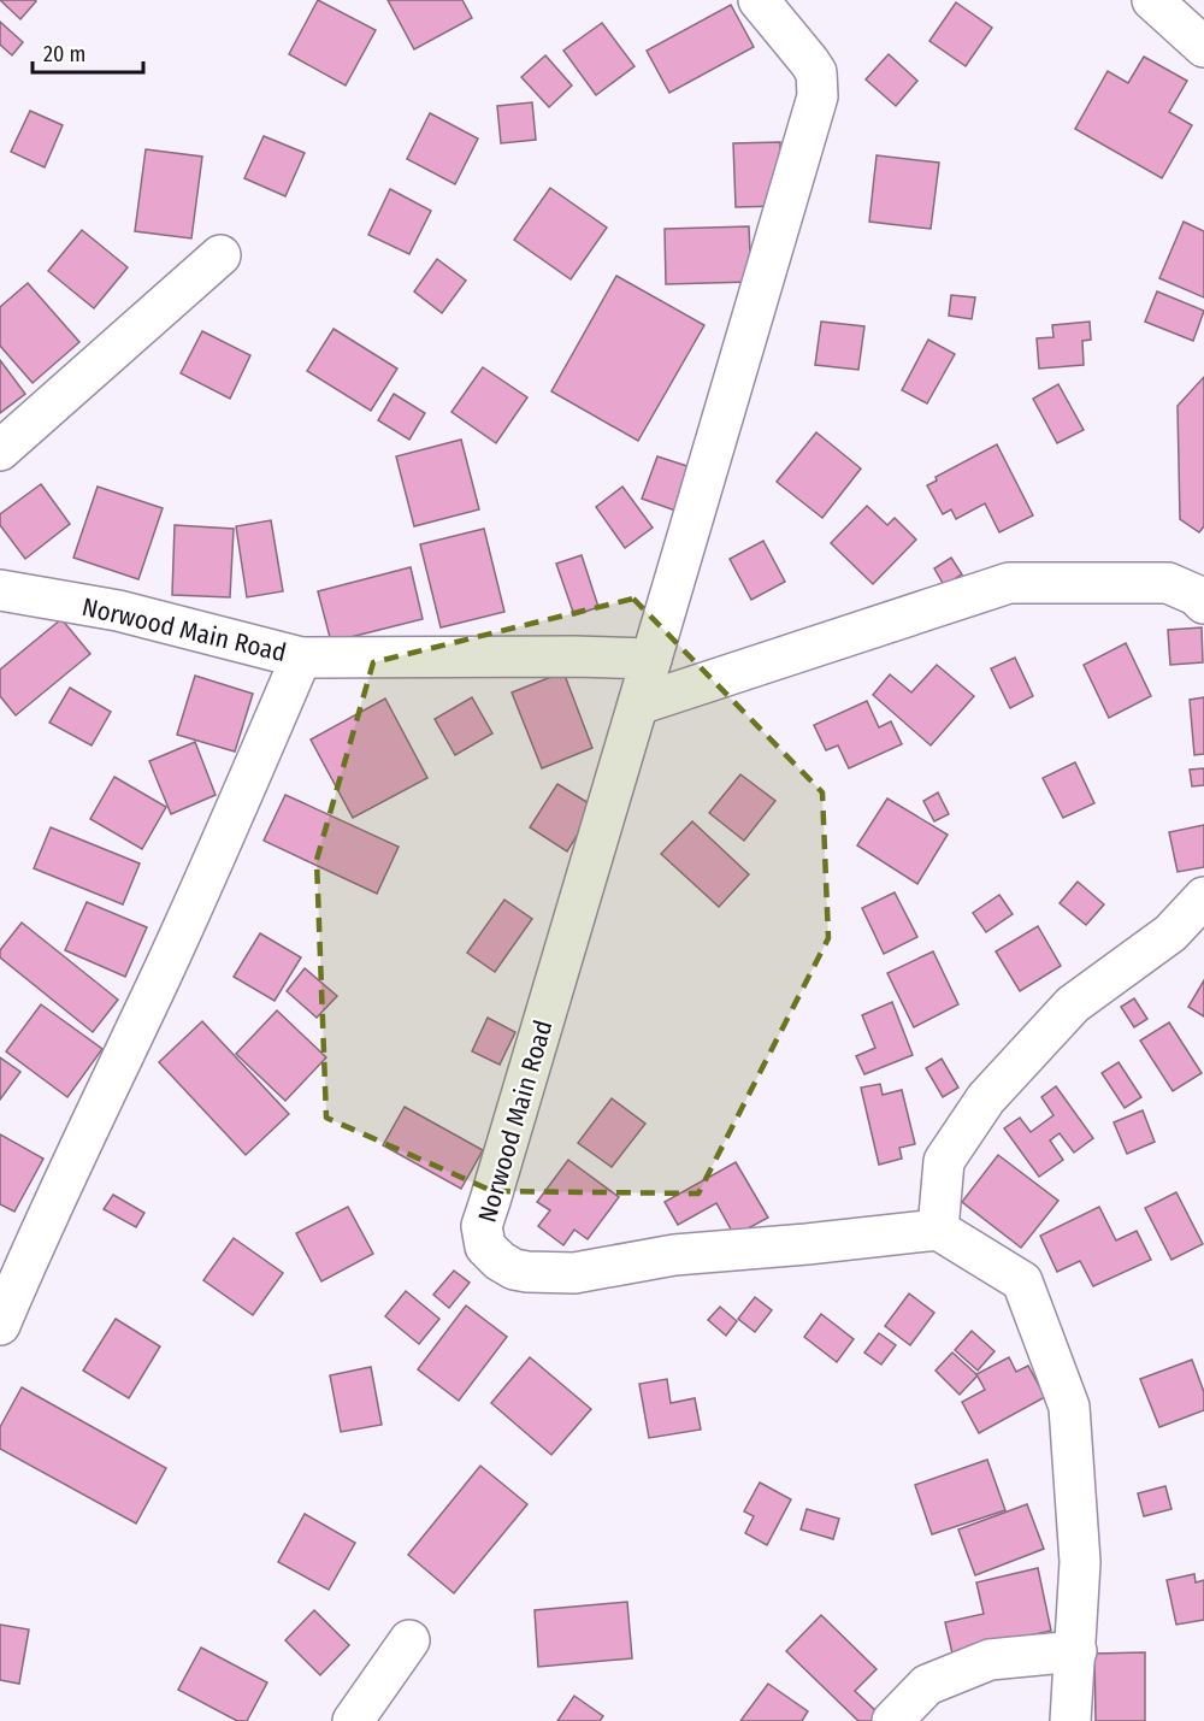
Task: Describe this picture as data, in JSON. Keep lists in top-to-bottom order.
{
  "streets": {
    "street": ["Norwood Main Road"]
  },
  "scale_bar": "20 m"
}
